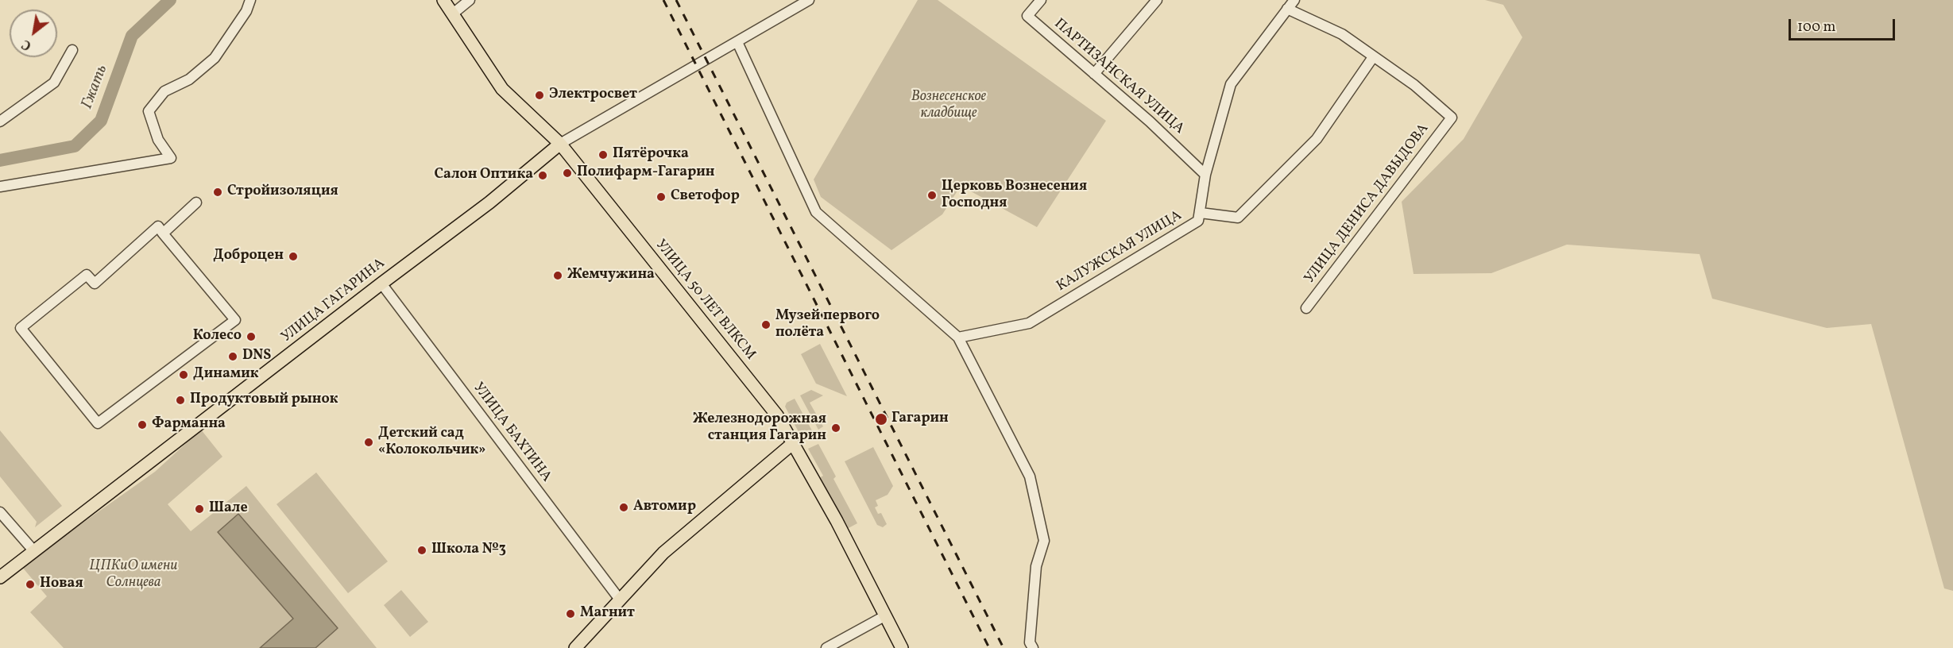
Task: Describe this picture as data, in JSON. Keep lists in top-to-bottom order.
{
  "streets": {
    "main road": ["УЛИЦА 50 ЛЕТ ВЛКСМ", "УЛИЦА ГАГАРИНА"],
    "street": [
      "ПАРТИЗАНСКАЯ УЛИЦА",
      "УЛИЦА ДЕНИСА ДАВЫДОВА",
      "КАЛУЖСКАЯ УЛИЦА",
      "УЛИЦА БАХТИНА"
    ]
  },
  "crossings": [
    ["ПАРТИЗАНСКАЯ УЛИЦА", "КАЛУЖСКАЯ УЛИЦА"],
    ["УЛИЦА 50 ЛЕТ ВЛКСМ", "УЛИЦА ГАГАРИНА"],
    ["УЛИЦА ГАГАРИНА", "УЛИЦА БАХТИНА"]
  ],
  "water": ["Гжать"],
  "parks": ["Вознесенское кладбище", "ЦПКиО имени Солнцева"],
  "places": [
    "Электросвет",
    "Пятёрочка",
    "Полифарм-Гагарин",
    "Салон Оптика",
    "Стройизоляция",
    "Церковь Вознесения Господня",
    "Светофор",
    "Доброцен",
    "Жемчужина",
    "Музей первого полёта",
    "Колесо",
    "DNS",
    "Динамик",
    "Продуктовый рынок",
    "Гагарин",
    "Фарманна",
    "Железнодорожная станция Гагарин",
    "Детский сад «Колокольчик»",
    "Автомир",
    "Шале",
    "Школа №3",
    "Новая",
    "Магнит"
  ],
  "scale_bar": "100 m",
  "north": "bottom left"
}
